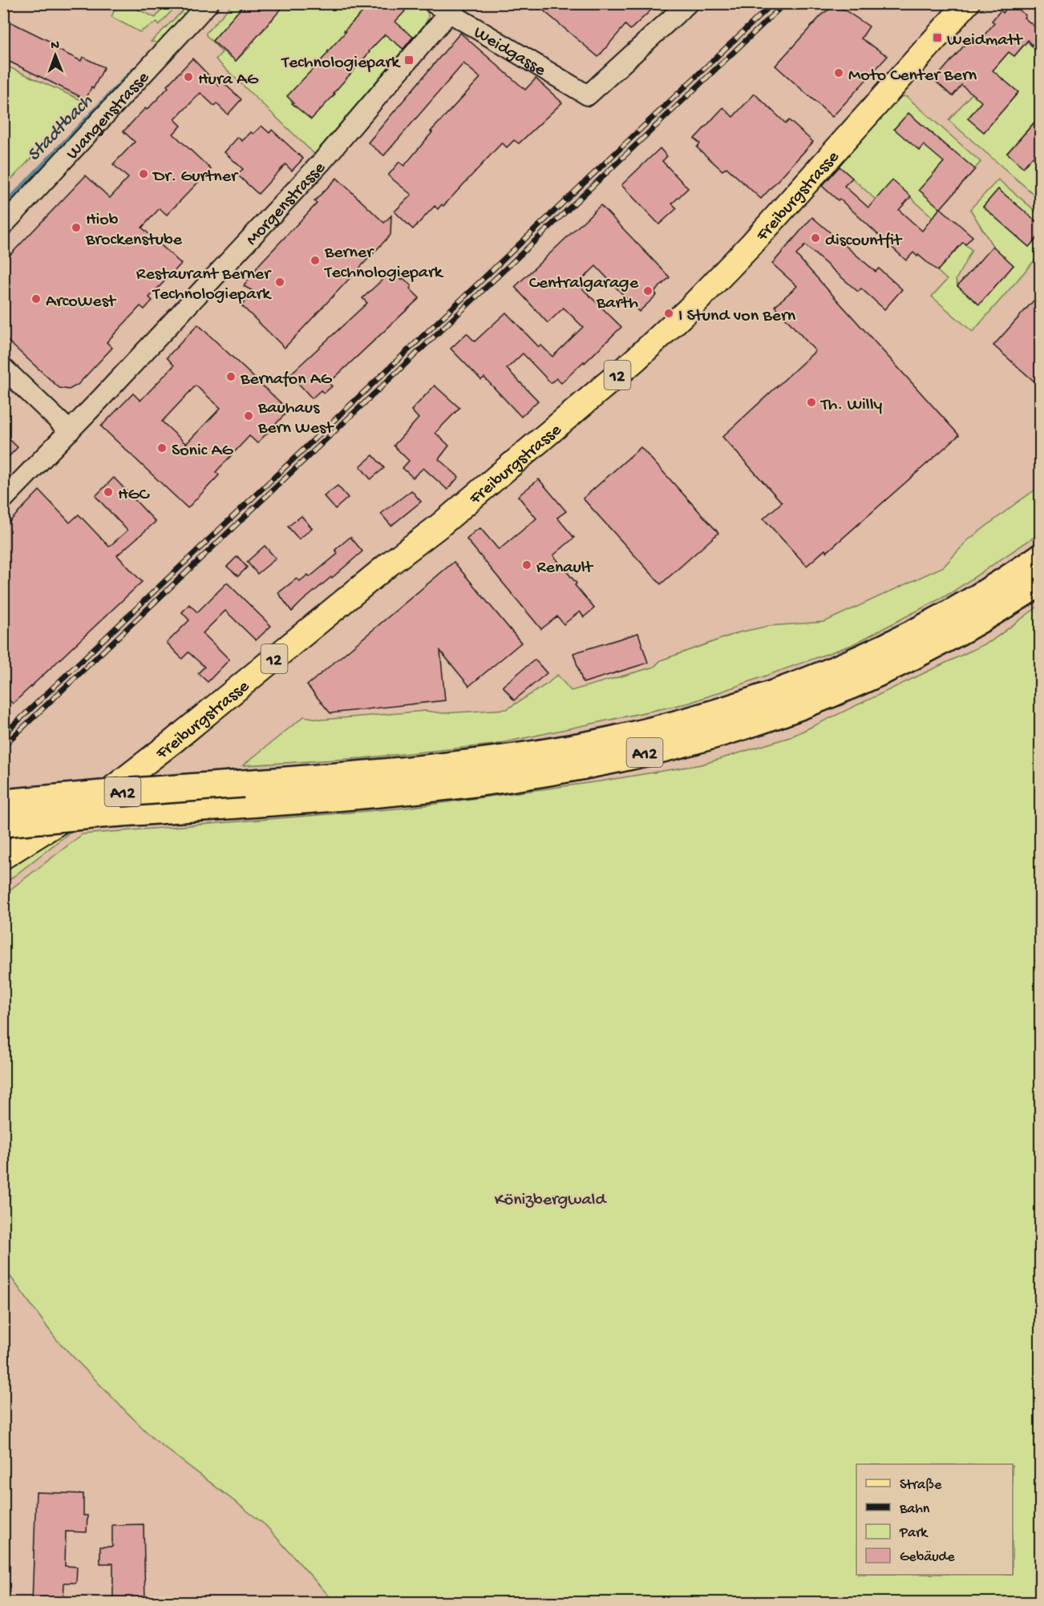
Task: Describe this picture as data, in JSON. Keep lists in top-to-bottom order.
{
  "streets": {
    "highway": ["A12"],
    "main road": ["Freiburgstrasse", "12"],
    "street": ["Weidgasse", "Wangenstrasse", "Morgenstrasse"]
  },
  "crossings": [
    ["Weidgasse", "Morgenstrasse"]
  ],
  "water": ["Stadtbach"],
  "parks": ["Könizbergwald"],
  "places": {
    "transit": ["Weidmatt", "Technologiepark"],
    "other": [
      "Moto Center Bern",
      "Hura AG",
      "Dr. Gurtner",
      "Hiob Brockenstube",
      "discountfit",
      "Berner Technologiepark",
      "Restaurant Berner Technologiepark",
      "Centralgarage Barth",
      "ArcoWest",
      "I Stund von Bern",
      "Bernafon AG",
      "Th. Willy",
      "Bauhaus Bern West",
      "Sonic AG",
      "HGC",
      "Renault"
    ]
  },
  "legend": [
    "Straße",
    "Bahn",
    "Park",
    "Gebäude"
  ],
  "north": "top"
}
